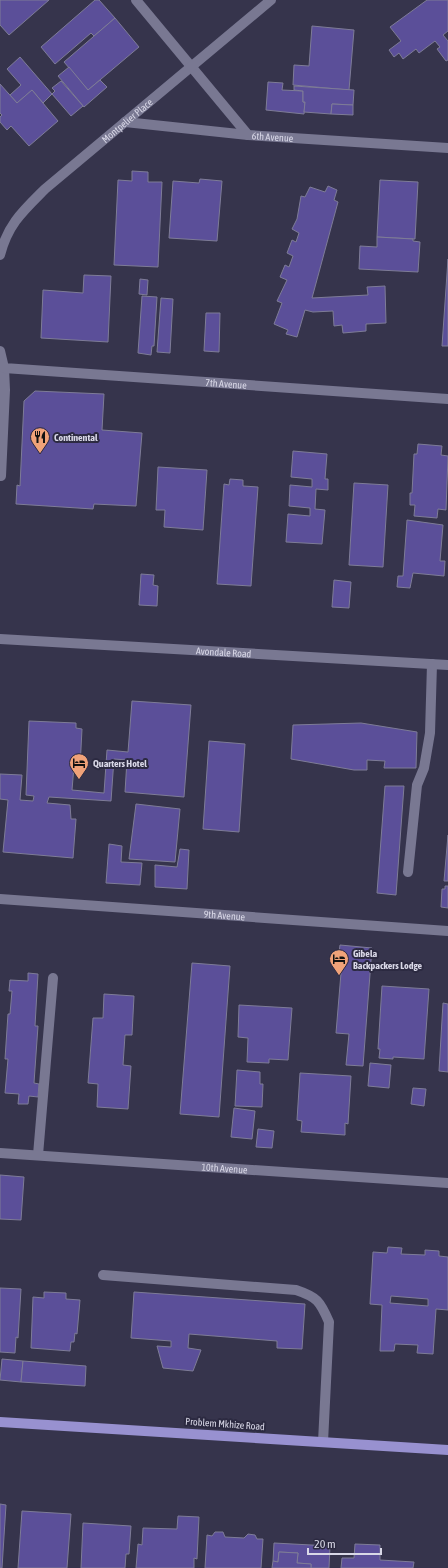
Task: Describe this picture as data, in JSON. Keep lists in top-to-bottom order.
{
  "streets": {
    "main road": ["Problem Mkhize Road"],
    "street": [
      "Montpelier Place",
      "6th Avenue",
      "7th Avenue",
      "Avondale Road",
      "9th Avenue",
      "10th Avenue"
    ]
  },
  "crossings": [
    ["Montpelier Place", "6th Avenue"]
  ],
  "places": {
    "restaurant": ["Continental"],
    "hotel": ["Quarters Hotel", "Gibela Backpackers Lodge"]
  },
  "scale_bar": "20 m"
}
